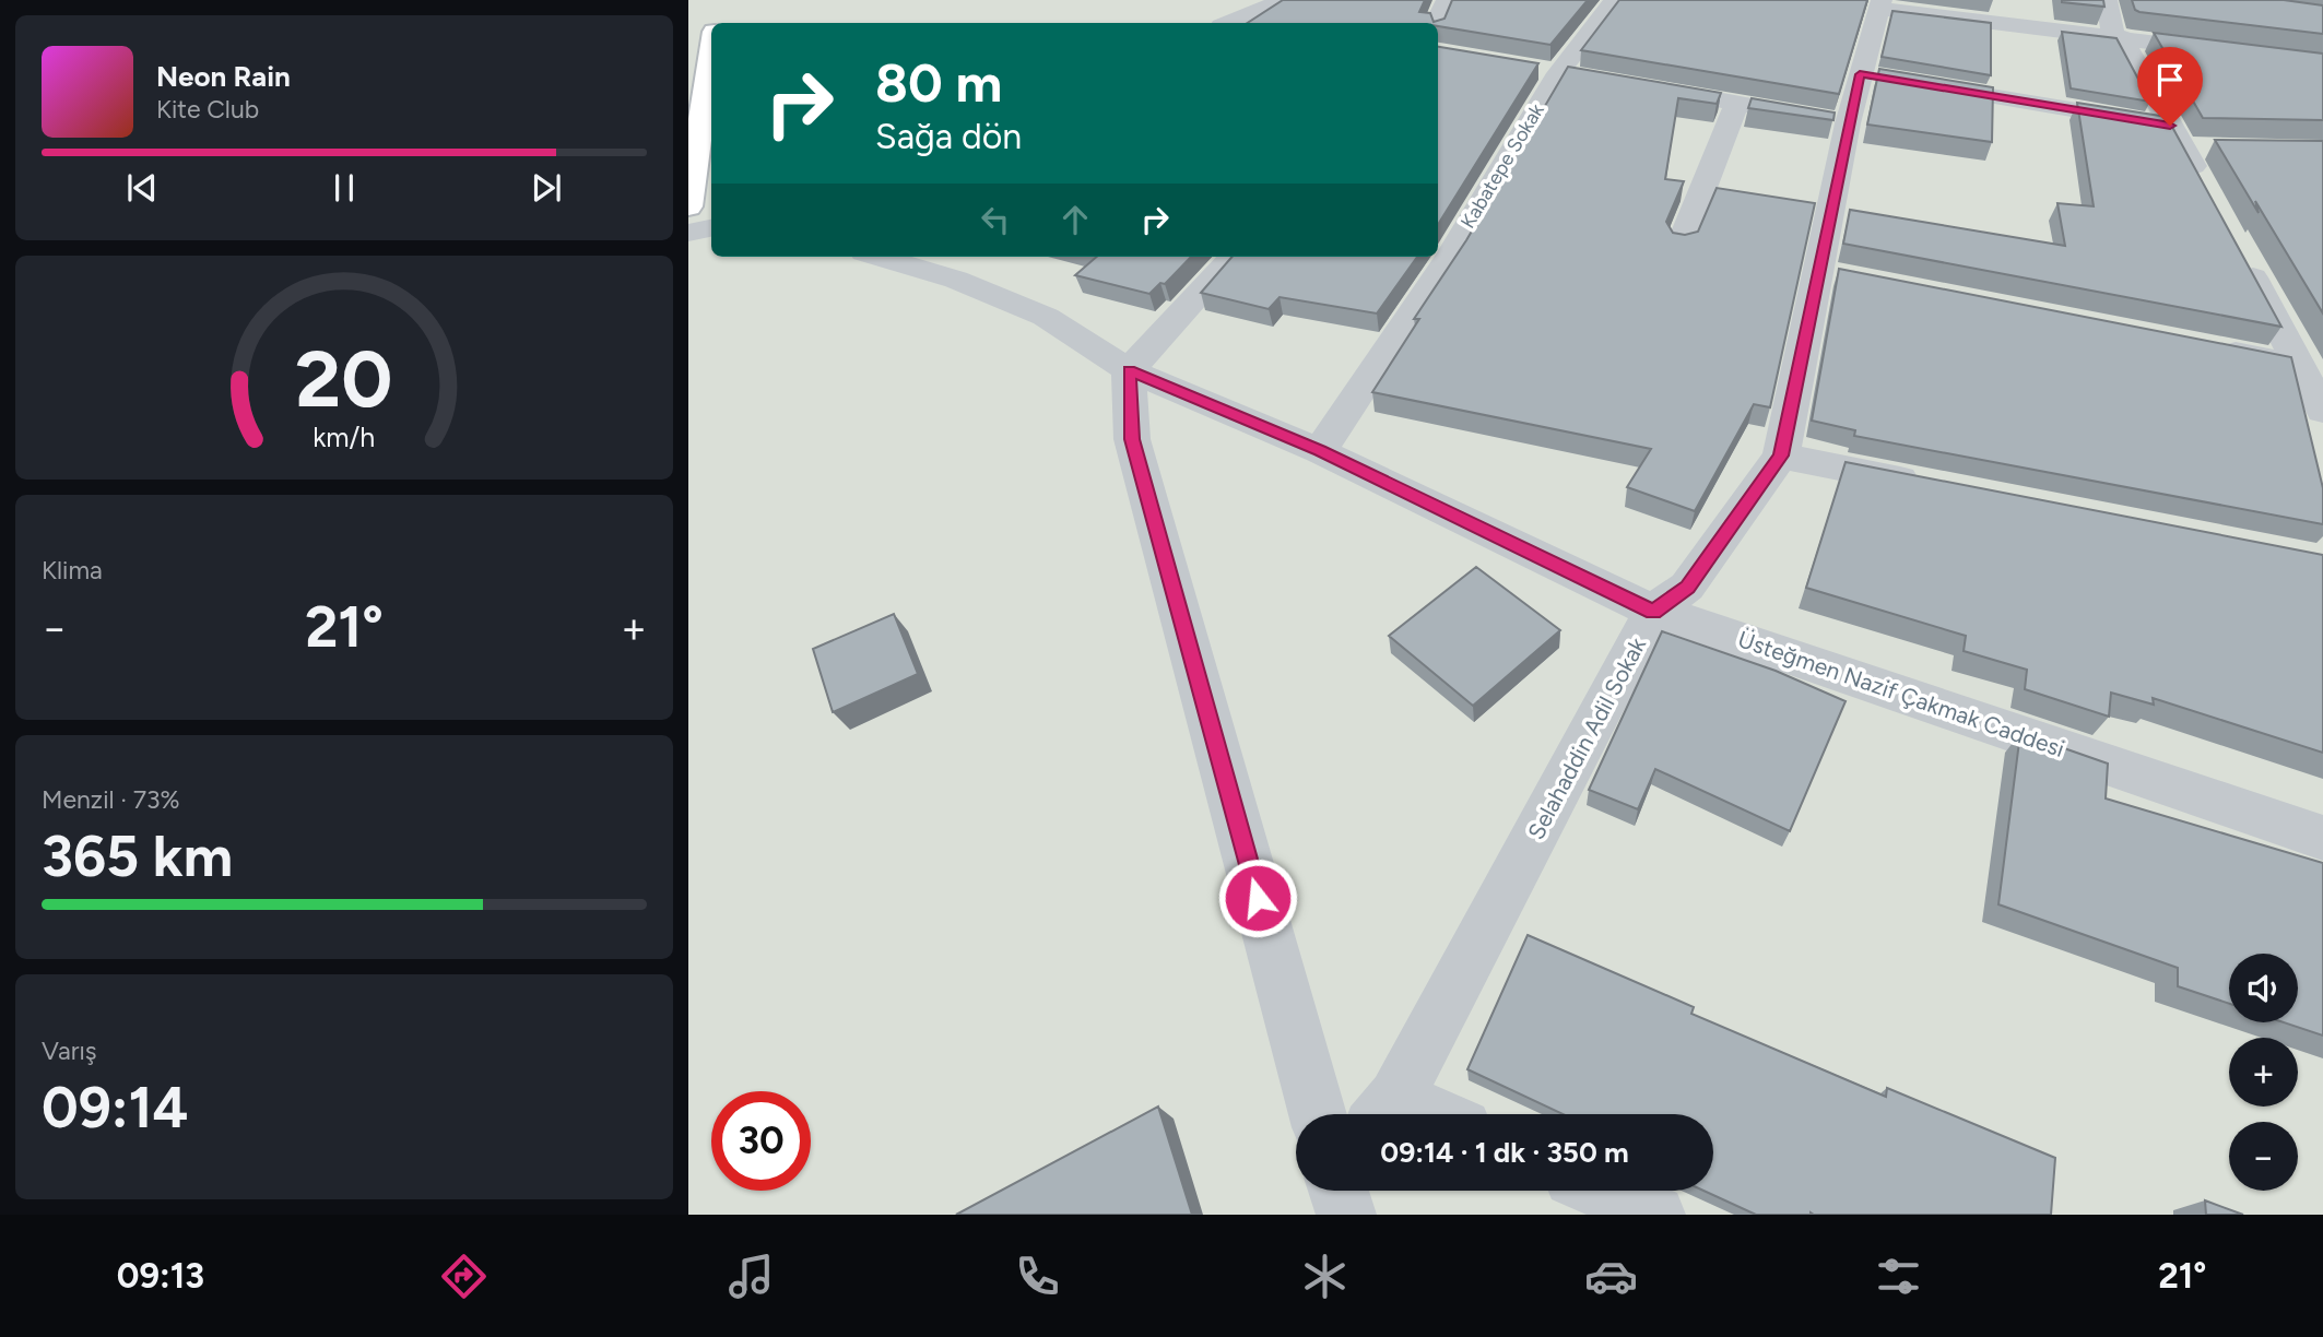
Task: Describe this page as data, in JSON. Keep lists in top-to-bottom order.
{
  "streets": {
    "street": ["Kabatepe Sokak", "Üsteğmen Nazif Çakmak Caddesi", "Selahaddin Adil Sokak"]
  },
  "crossings": [
    ["Kabatepe Sokak", "Üsteğmen Nazif Çakmak Caddesi"],
    ["Üsteğmen Nazif Çakmak Caddesi", "Selahaddin Adil Sokak"]
  ],
  "page": {
    "turn": ["80 m", "Sağa dön"],
    "song": ["Neon Rain", "Kite Club"],
    "tile": [
      "Klima",
      ["Menzil · 73%", "365 km"],
      ["Varış", "09:14"]
    ],
    "heat": ["−", "21°", "+"],
    "map_buttons": ["+", "−"],
    "limit": "30",
    "trip": "09:14 · 1 dk · 350 m",
    "tabs": ["09:13", "21°"],
    "gauge": ["20", "km/h"]
  }
}
